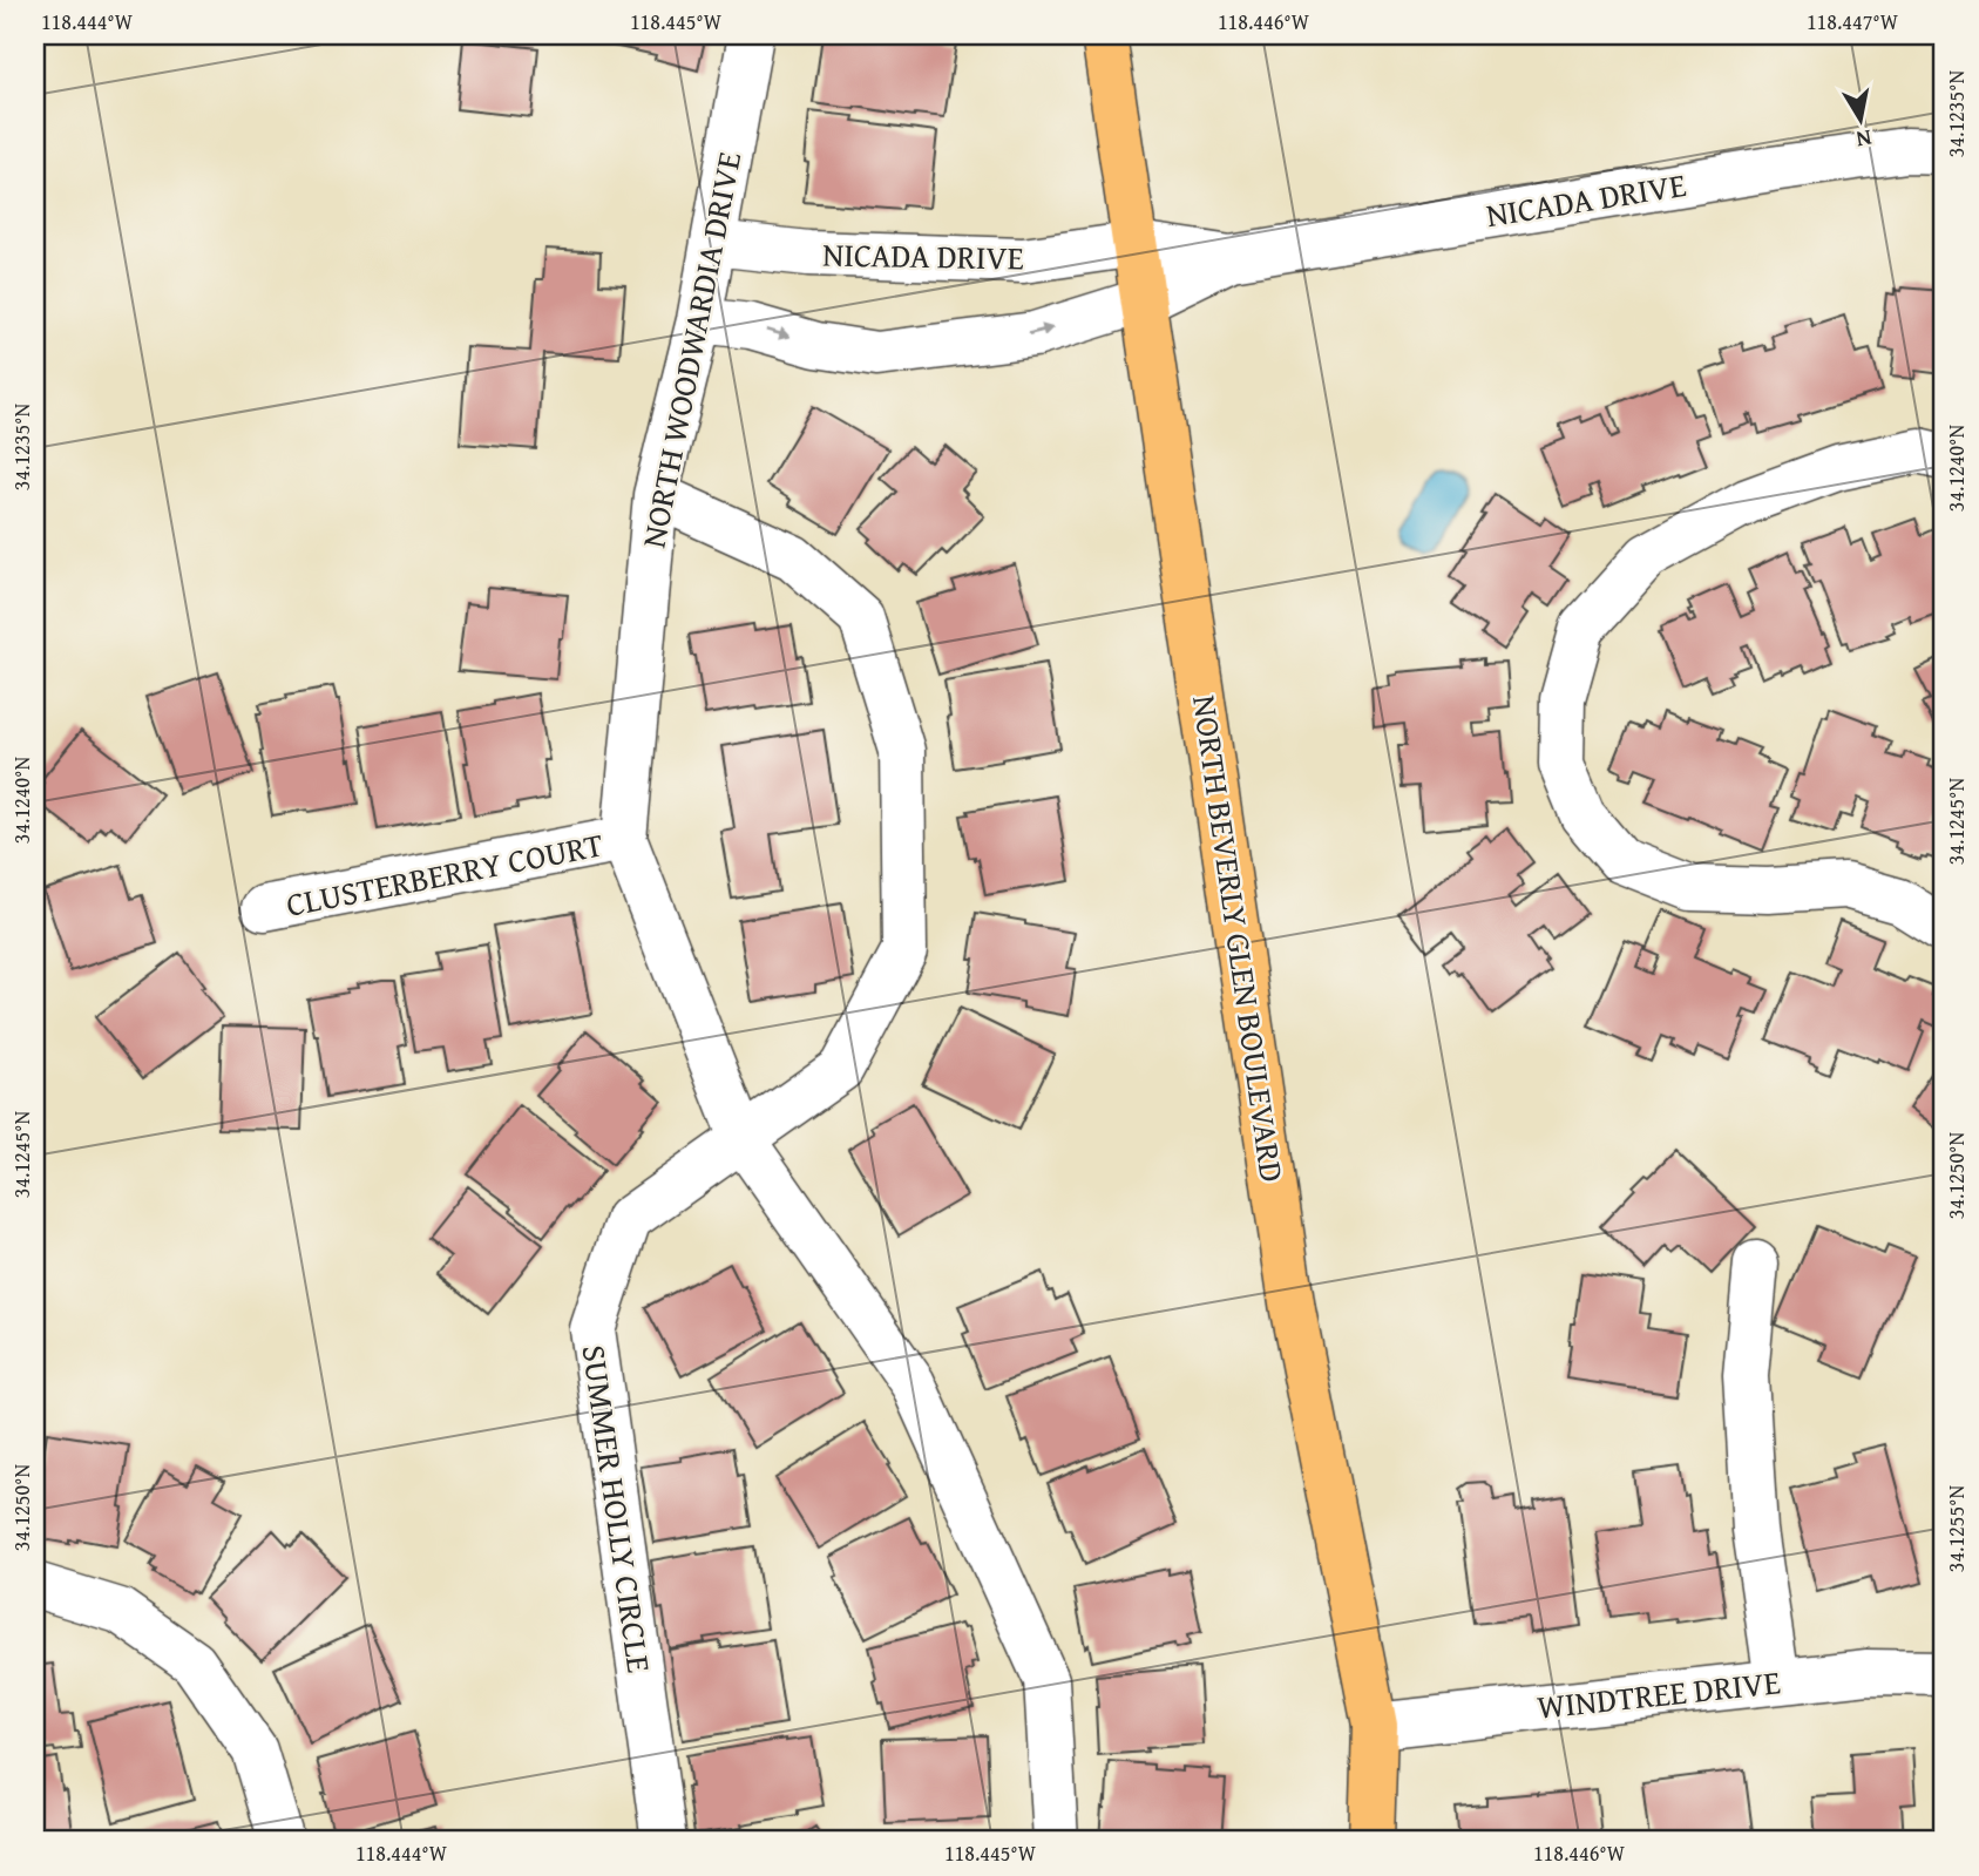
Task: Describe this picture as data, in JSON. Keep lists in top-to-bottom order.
{
  "streets": {
    "main road": ["NORTH BEVERLY GLEN BOULEVARD"],
    "street": [
      "NICADA DRIVE",
      "NORTH WOODWARDIA DRIVE",
      "CLUSTERBERRY COURT",
      "SUMMER HOLLY CIRCLE",
      "WINDTREE DRIVE"
    ]
  },
  "crossings": [
    ["NICADA DRIVE", "NORTH WOODWARDIA DRIVE"],
    ["NICADA DRIVE", "NORTH BEVERLY GLEN BOULEVARD"],
    ["NORTH WOODWARDIA DRIVE", "CLUSTERBERRY COURT"],
    ["NORTH WOODWARDIA DRIVE", "SUMMER HOLLY CIRCLE"],
    ["NORTH BEVERLY GLEN BOULEVARD", "WINDTREE DRIVE"]
  ],
  "north": "bottom",
  "coordinates": [
    "118.444°W",
    "118.445°W",
    "118.446°W",
    "118.447°W",
    "34.1235°N",
    "34.1240°N",
    "34.1245°N",
    "34.1250°N",
    "34.1255°N"
  ]
}
